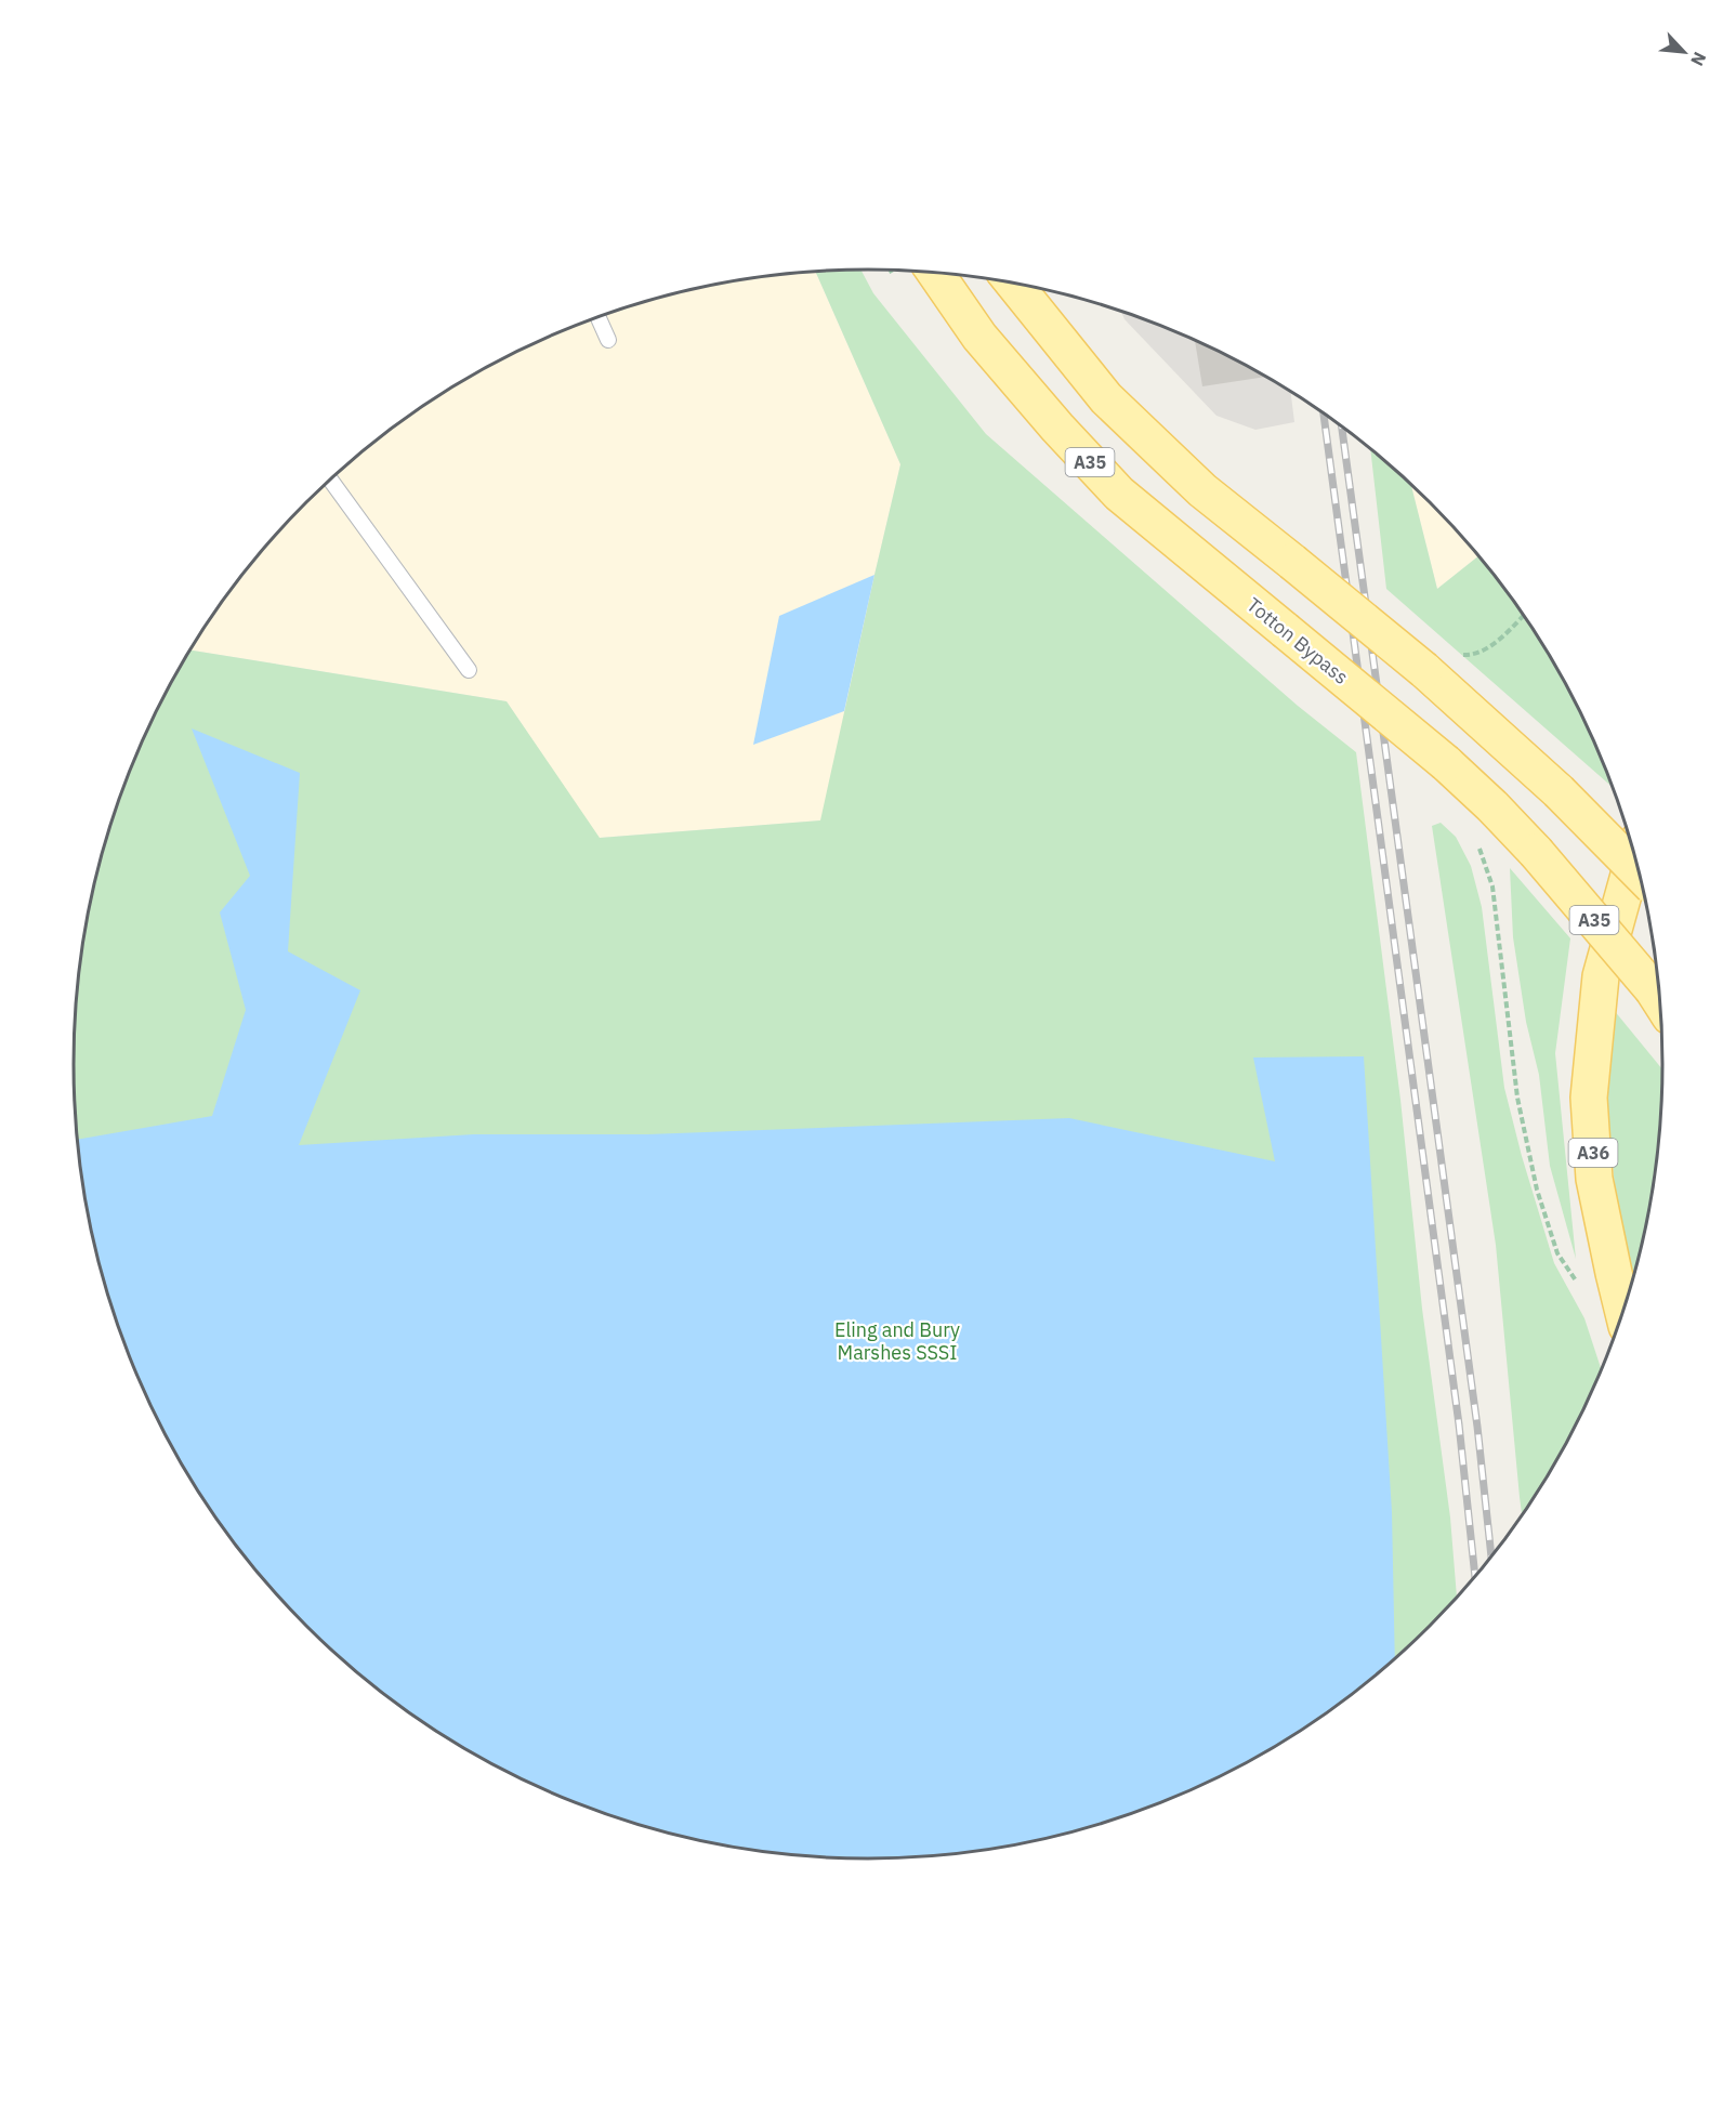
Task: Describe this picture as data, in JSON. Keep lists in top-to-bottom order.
{
  "streets": {
    "main road": ["A35", "Totton Bypass", "A36"]
  },
  "parks": ["Eling and Bury Marshes SSSI"],
  "north": "bottom right"
}
